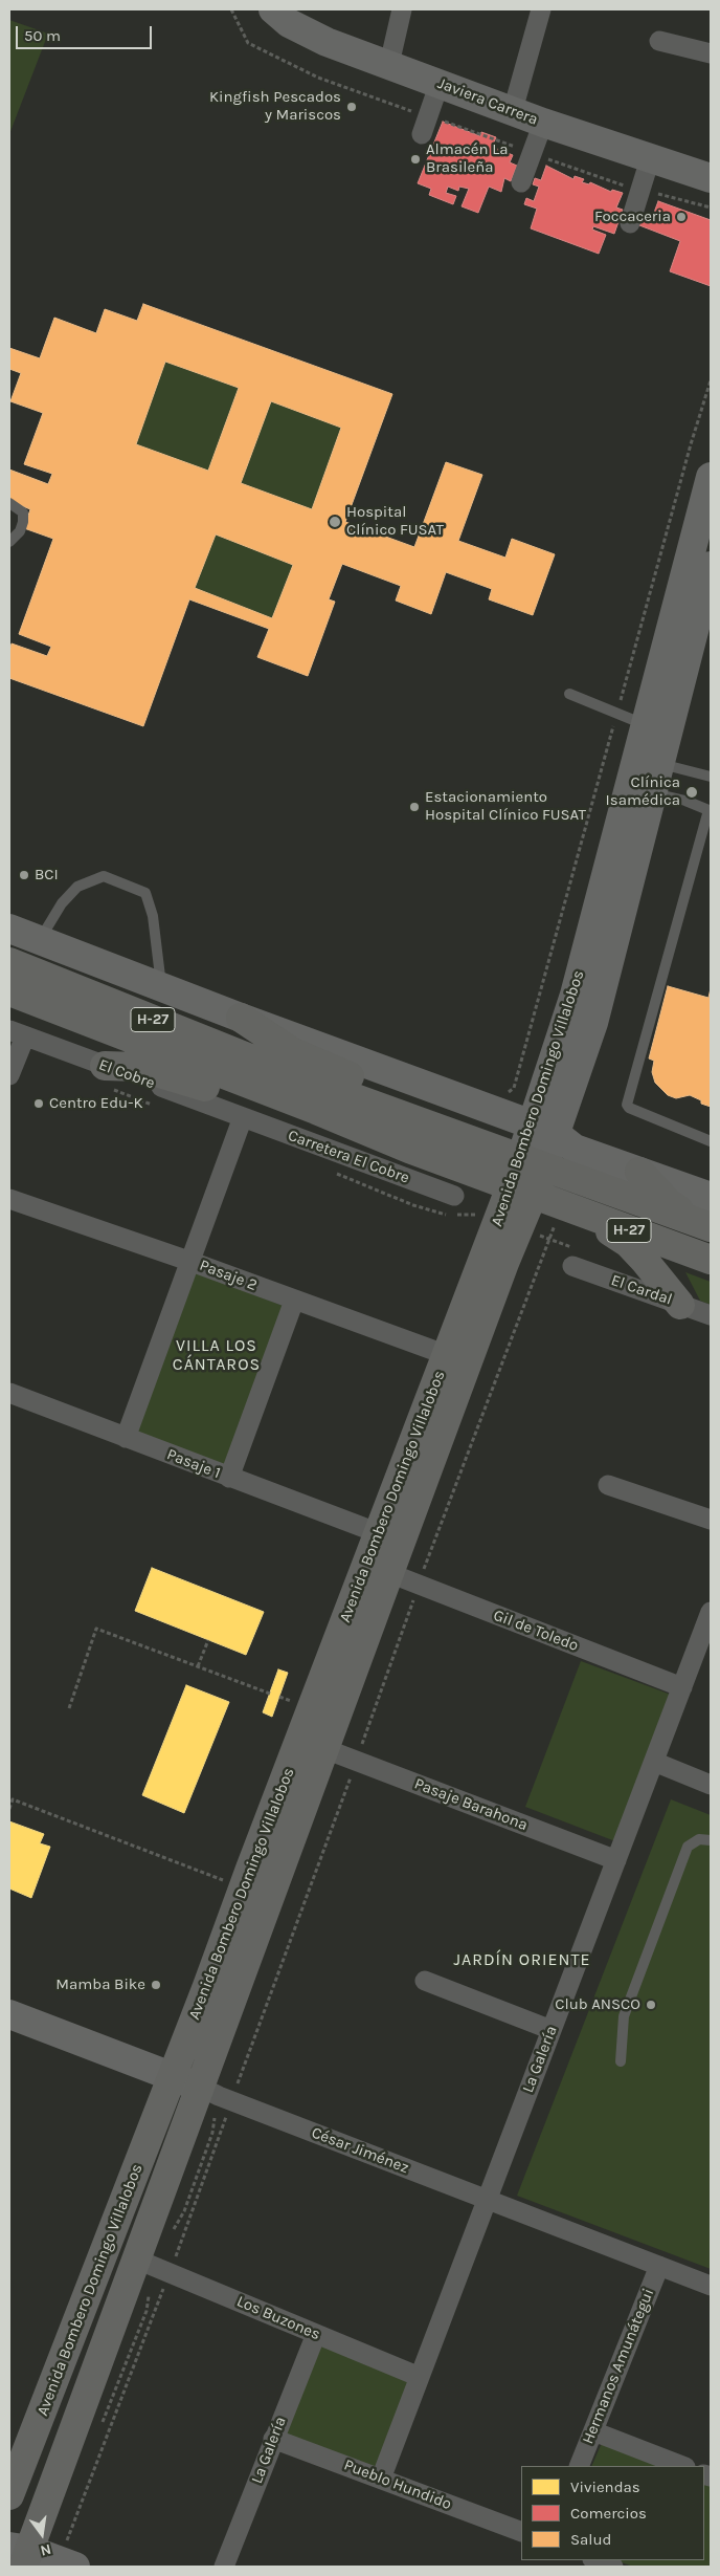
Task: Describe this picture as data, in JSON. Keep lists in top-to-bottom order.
{
  "streets": {
    "main road": ["H-27", "Avenida Bombero Domingo Villalobos"],
    "street": [
      "Javiera Carrera",
      "El Cobre",
      "Carretera El Cobre",
      "Pasaje 2",
      "El Cardal",
      "Pasaje 1",
      "Gil de Toledo",
      "Pasaje Barahona",
      "La Galería",
      "César Jiménez",
      "Los Buzones",
      "Hermanos Amunátegui",
      "Pueblo Hundido"
    ]
  },
  "crossings": [
    ["H-27", "Avenida Bombero Domingo Villalobos"],
    ["El Cobre", "Carretera El Cobre"],
    ["Avenida Bombero Domingo Villalobos", "Pasaje 2"],
    ["Avenida Bombero Domingo Villalobos", "Pasaje 1"],
    ["Avenida Bombero Domingo Villalobos", "Gil de Toledo"],
    ["Avenida Bombero Domingo Villalobos", "Pasaje Barahona"],
    ["Avenida Bombero Domingo Villalobos", "César Jiménez"],
    ["Avenida Bombero Domingo Villalobos", "Los Buzones"],
    ["Gil de Toledo", "La Galería"],
    ["Pasaje Barahona", "La Galería"],
    ["La Galería", "César Jiménez"],
    ["La Galería", "Los Buzones"],
    ["La Galería", "Pueblo Hundido"],
    ["César Jiménez", "Hermanos Amunátegui"]
  ],
  "districts": ["VILLA LOS CÁNTAROS", "JARDÍN ORIENTE"],
  "places": [
    "Kingfish Pescados y Mariscos",
    "Almacén La Brasileña",
    "Foccaceria",
    "Hospital Clínico FUSAT",
    "Clínica Isamédica",
    "Estacionamiento Hospital Clínico FUSAT",
    "BCI",
    "Centro Edu-K",
    "Mamba Bike",
    "Club ANSCO"
  ],
  "legend": ["Viviendas", "Comercios", "Salud"],
  "scale_bar": "50 m",
  "north": "bottom"
}
